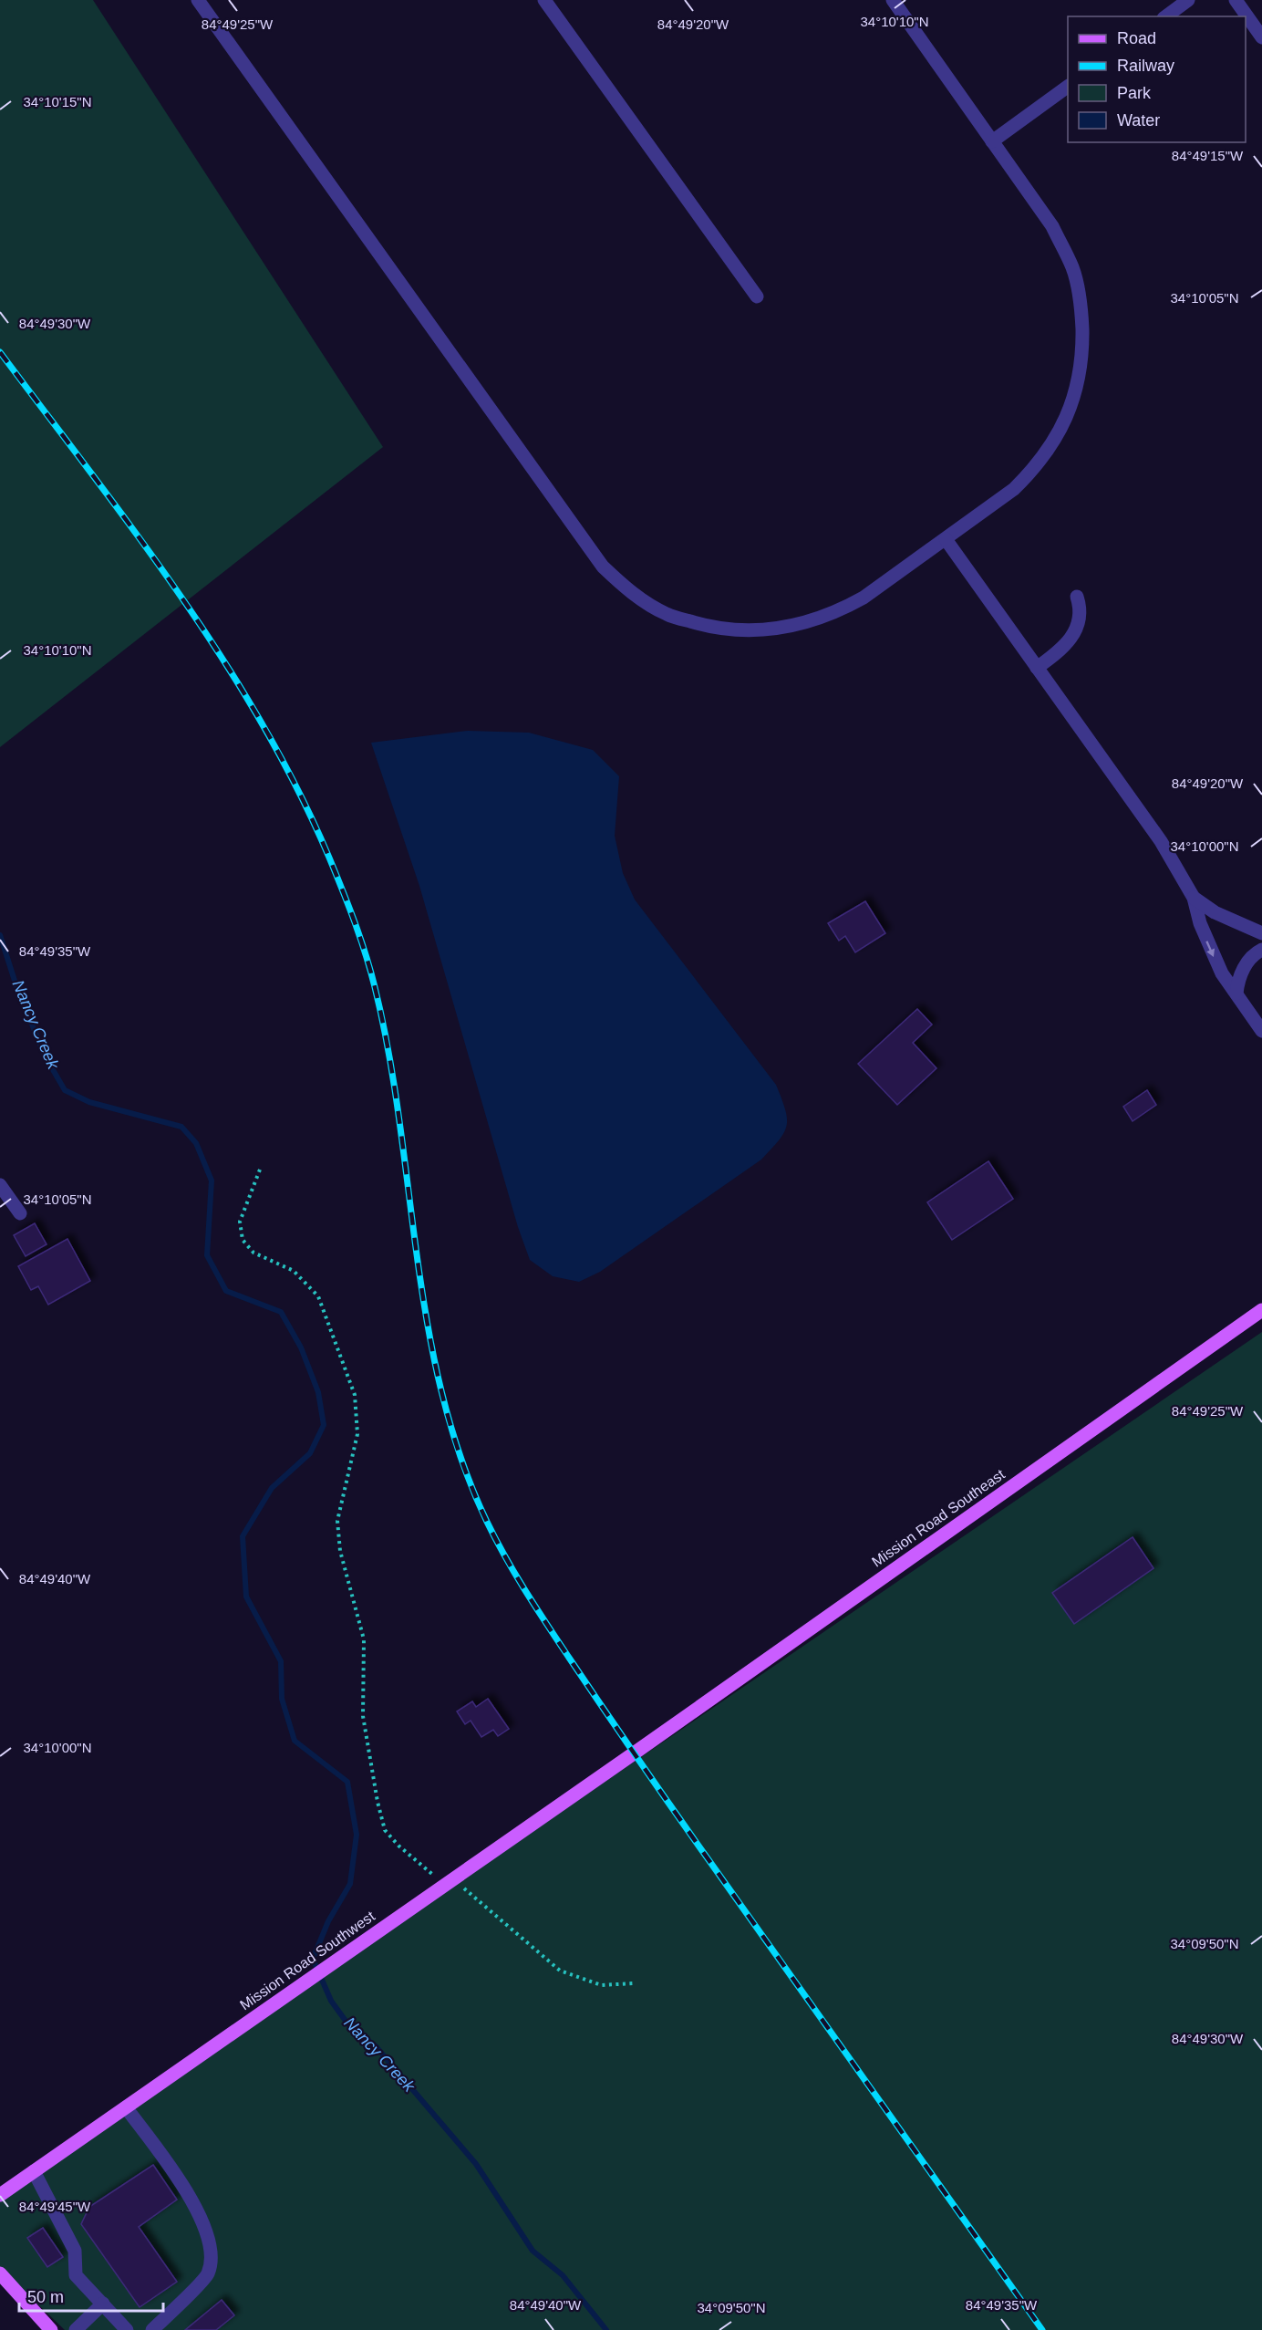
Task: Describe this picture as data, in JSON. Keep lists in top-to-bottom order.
{
  "streets": {
    "main road": ["Mission Road Southeast", "Mission Road Southwest"]
  },
  "crossings": [
    ["Mission Road Southeast", "Mission Road Southwest"]
  ],
  "water": ["Nancy Creek"],
  "legend": [
    "Road",
    "Railway",
    "Park",
    "Water"
  ],
  "scale_bar": "50 m",
  "coordinates": [
    "34°10'10\"N",
    "84°49'25\"W",
    "84°49'20\"W",
    "34°10'15\"N",
    "84°49'15\"W",
    "34°10'05\"N",
    "84°49'30\"W",
    "34°10'00\"N",
    "84°49'35\"W",
    "84°49'40\"W",
    "34°09'50\"N",
    "84°49'45\"W"
  ]
}
